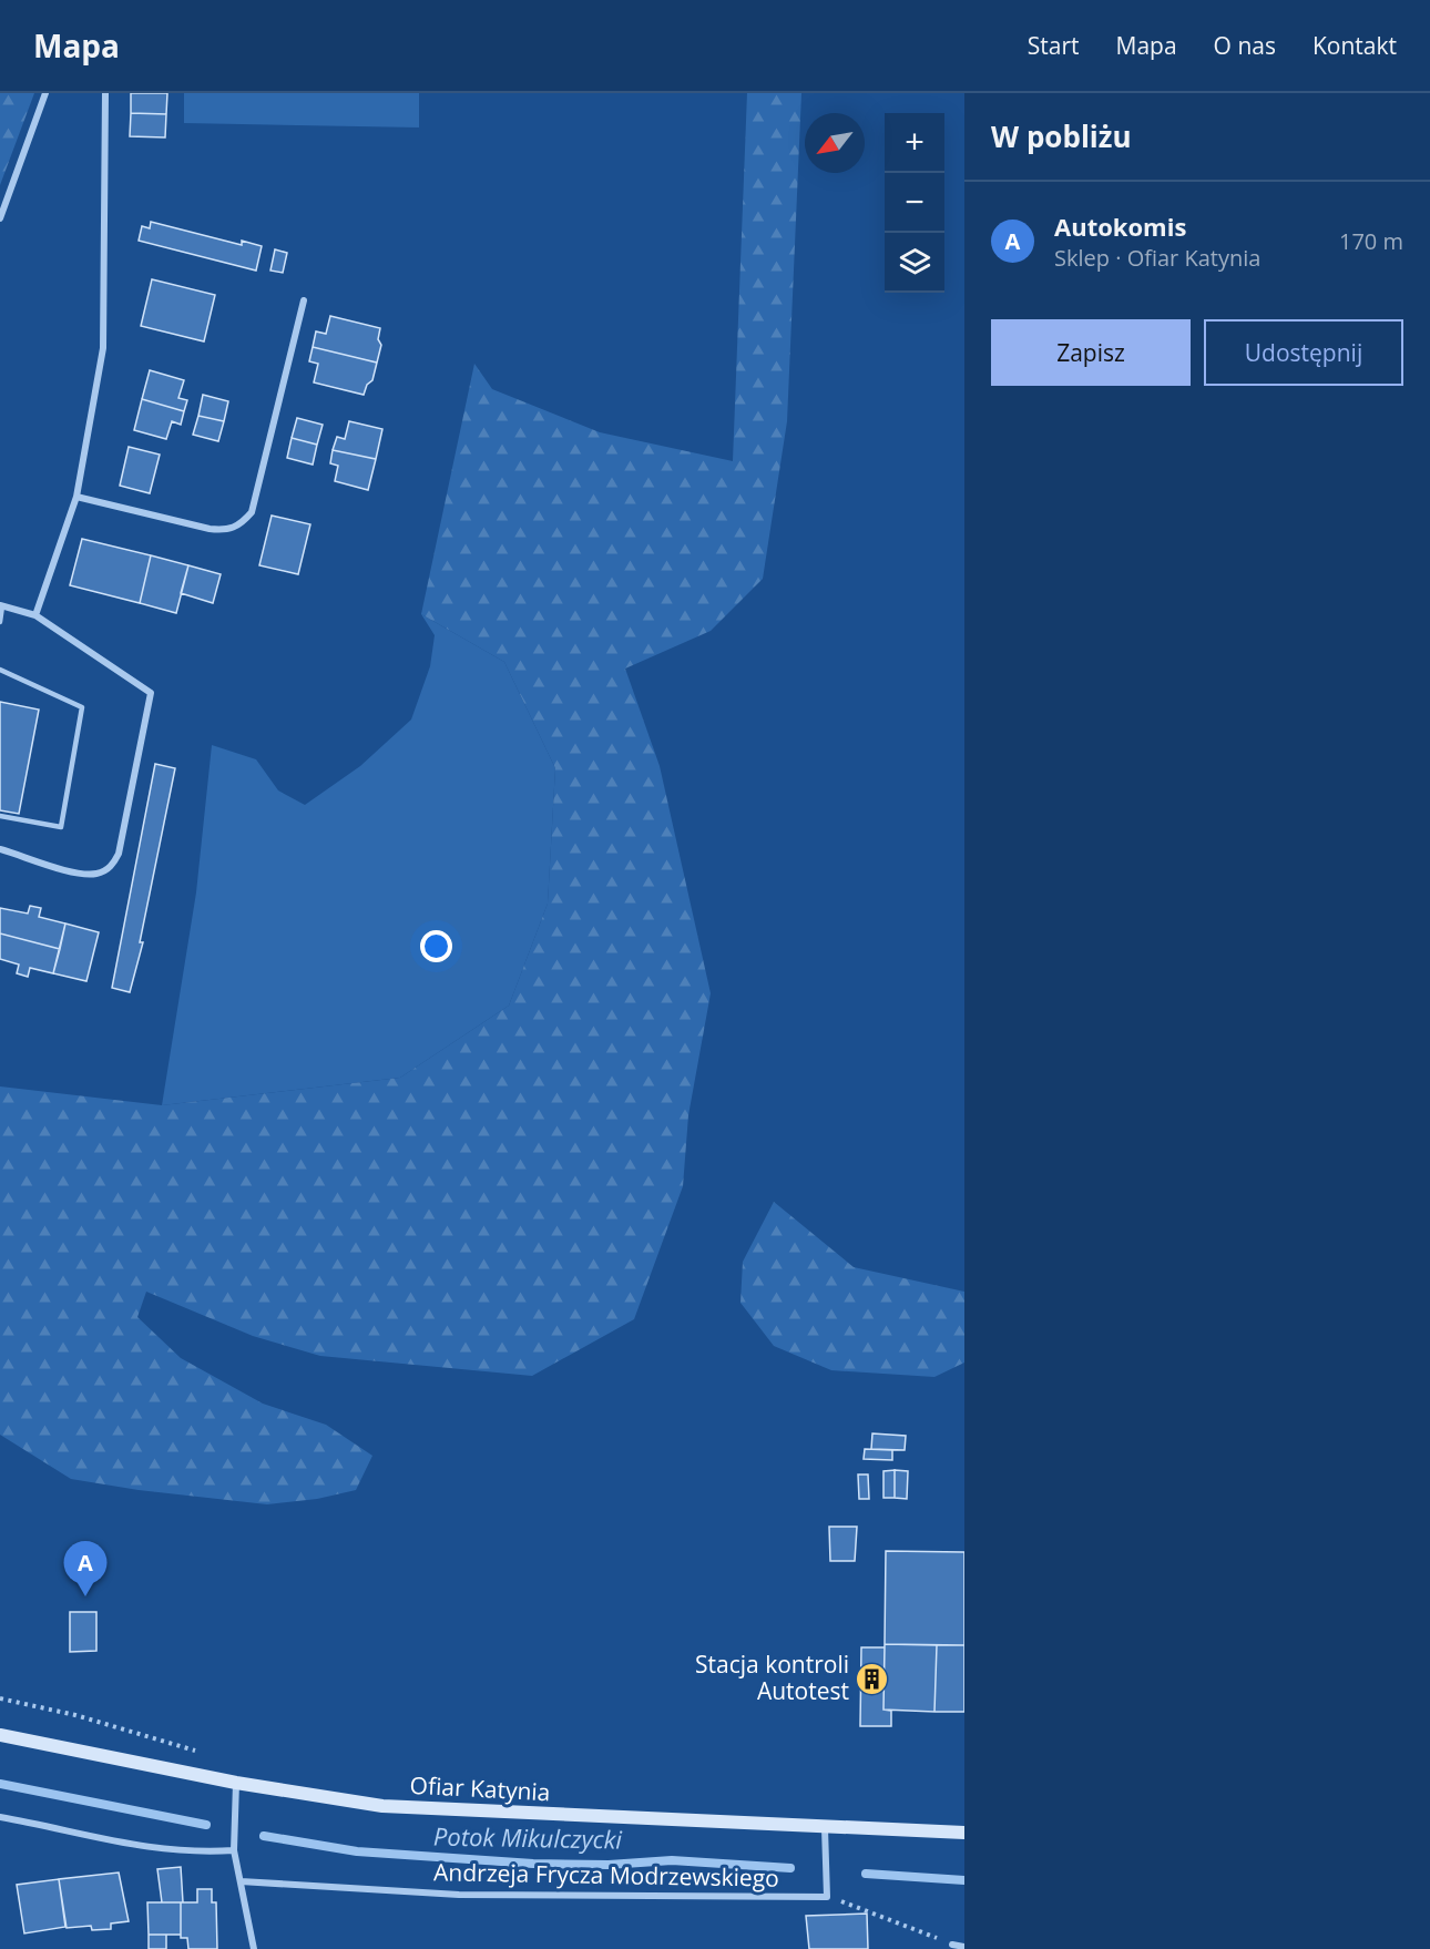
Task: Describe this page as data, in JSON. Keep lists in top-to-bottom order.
{
  "streets": {
    "street": ["Ofiar Katynia", "Andrzeja Frycza Modrzewskiego"]
  },
  "water": ["Potok Mikulczycki"],
  "places": {
    "building": ["Stacja kontroli Autotest"]
  },
  "north": "bottom left",
  "page": {
    "header": "Mapa",
    "nav": [
      "Start",
      "Mapa",
      "O nas",
      "Kontakt"
    ],
    "heading": "W pobliżu",
    "map_buttons": ["+", "−"],
    "list": [
      {
        "mark": "A",
        "name": "Autokomis",
        "note": "Sklep · Ofiar Katynia",
        "value": "170 m"
      }
    ],
    "buttons": ["Zapisz", "Udostępnij"],
    "pins": "A"
  }
}
